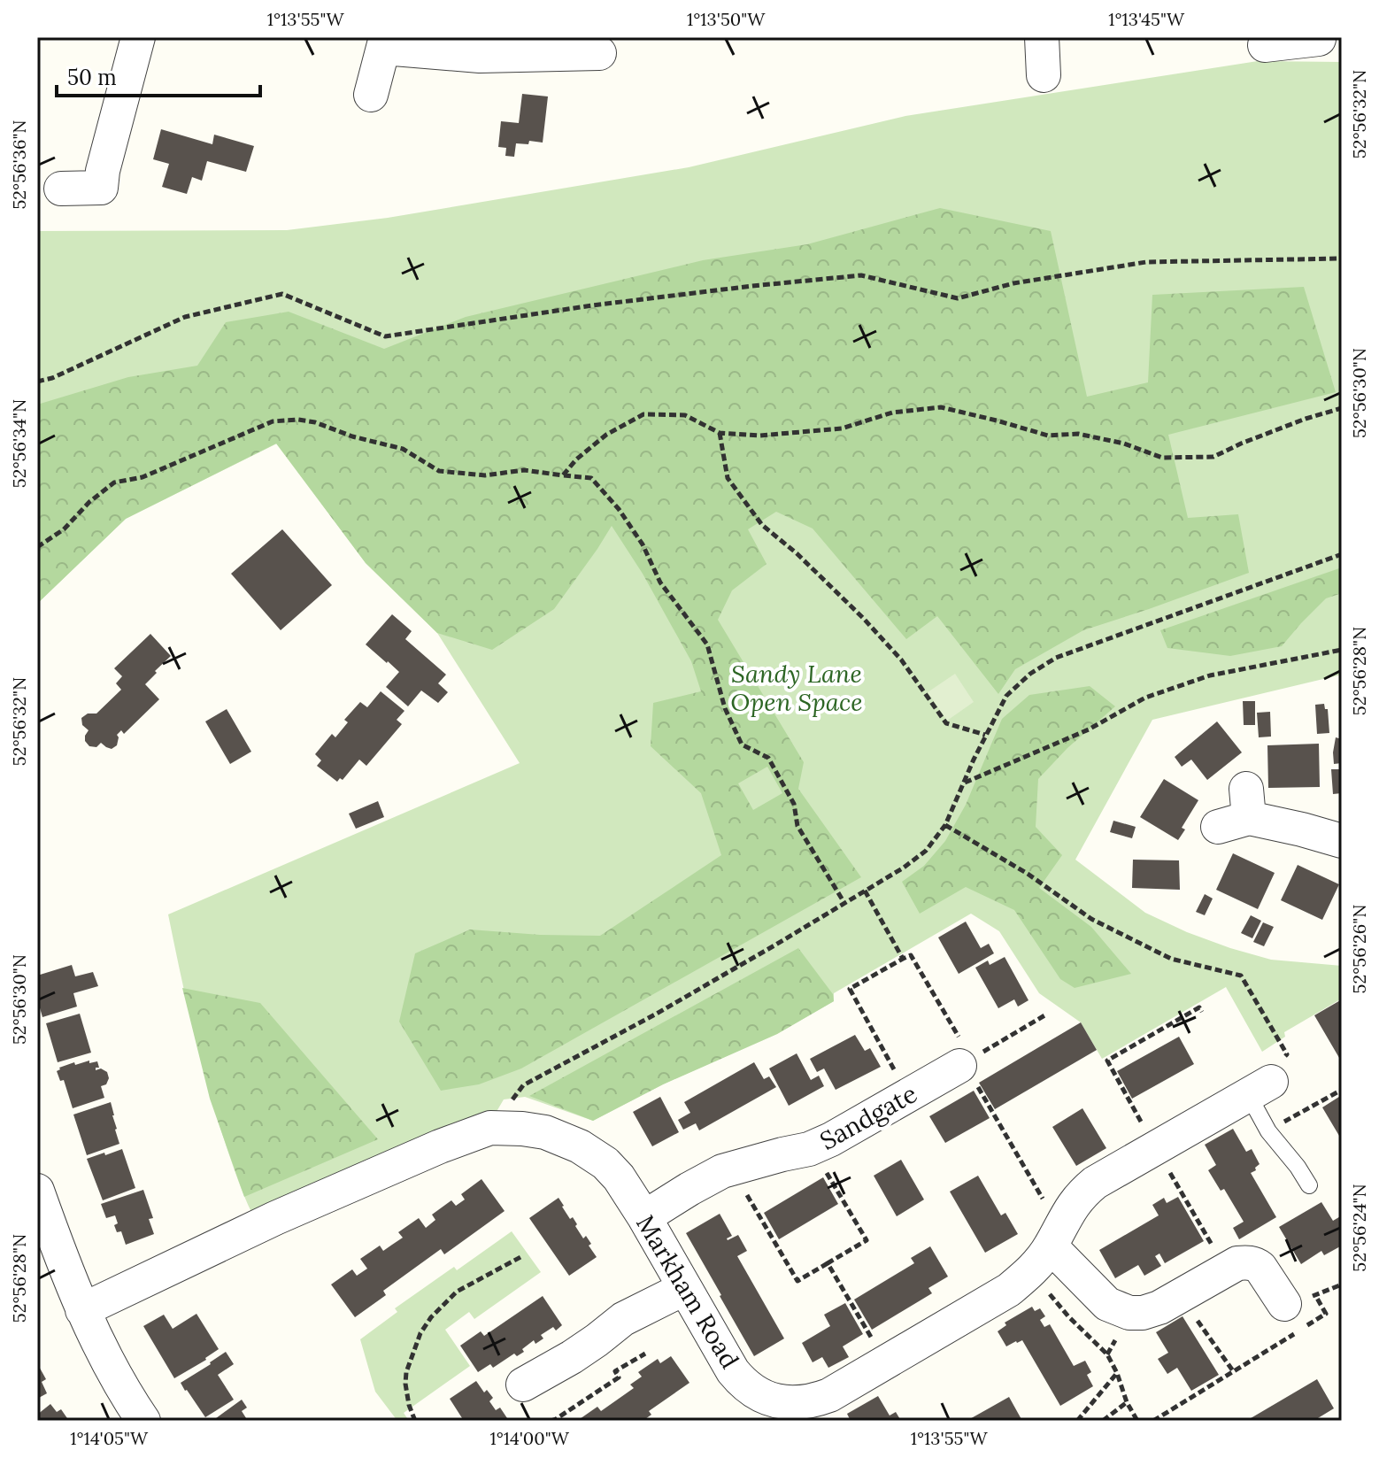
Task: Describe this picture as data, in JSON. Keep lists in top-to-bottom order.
{
  "streets": {
    "street": ["Sandgate", "Markham Road"]
  },
  "crossings": [
    ["Sandgate", "Markham Road"]
  ],
  "parks": ["Sandy Lane Open Space"],
  "scale_bar": "50 m",
  "coordinates": [
    "1°13'55\"W",
    "1°13'50\"W",
    "1°13'45\"W",
    "52°56'32\"N",
    "52°56'36\"N",
    "52°56'30\"N",
    "52°56'34\"N",
    "52°56'28\"N",
    "52°56'26\"N",
    "52°56'24\"N",
    "1°14'05\"W",
    "1°14'00\"W"
  ]
}
